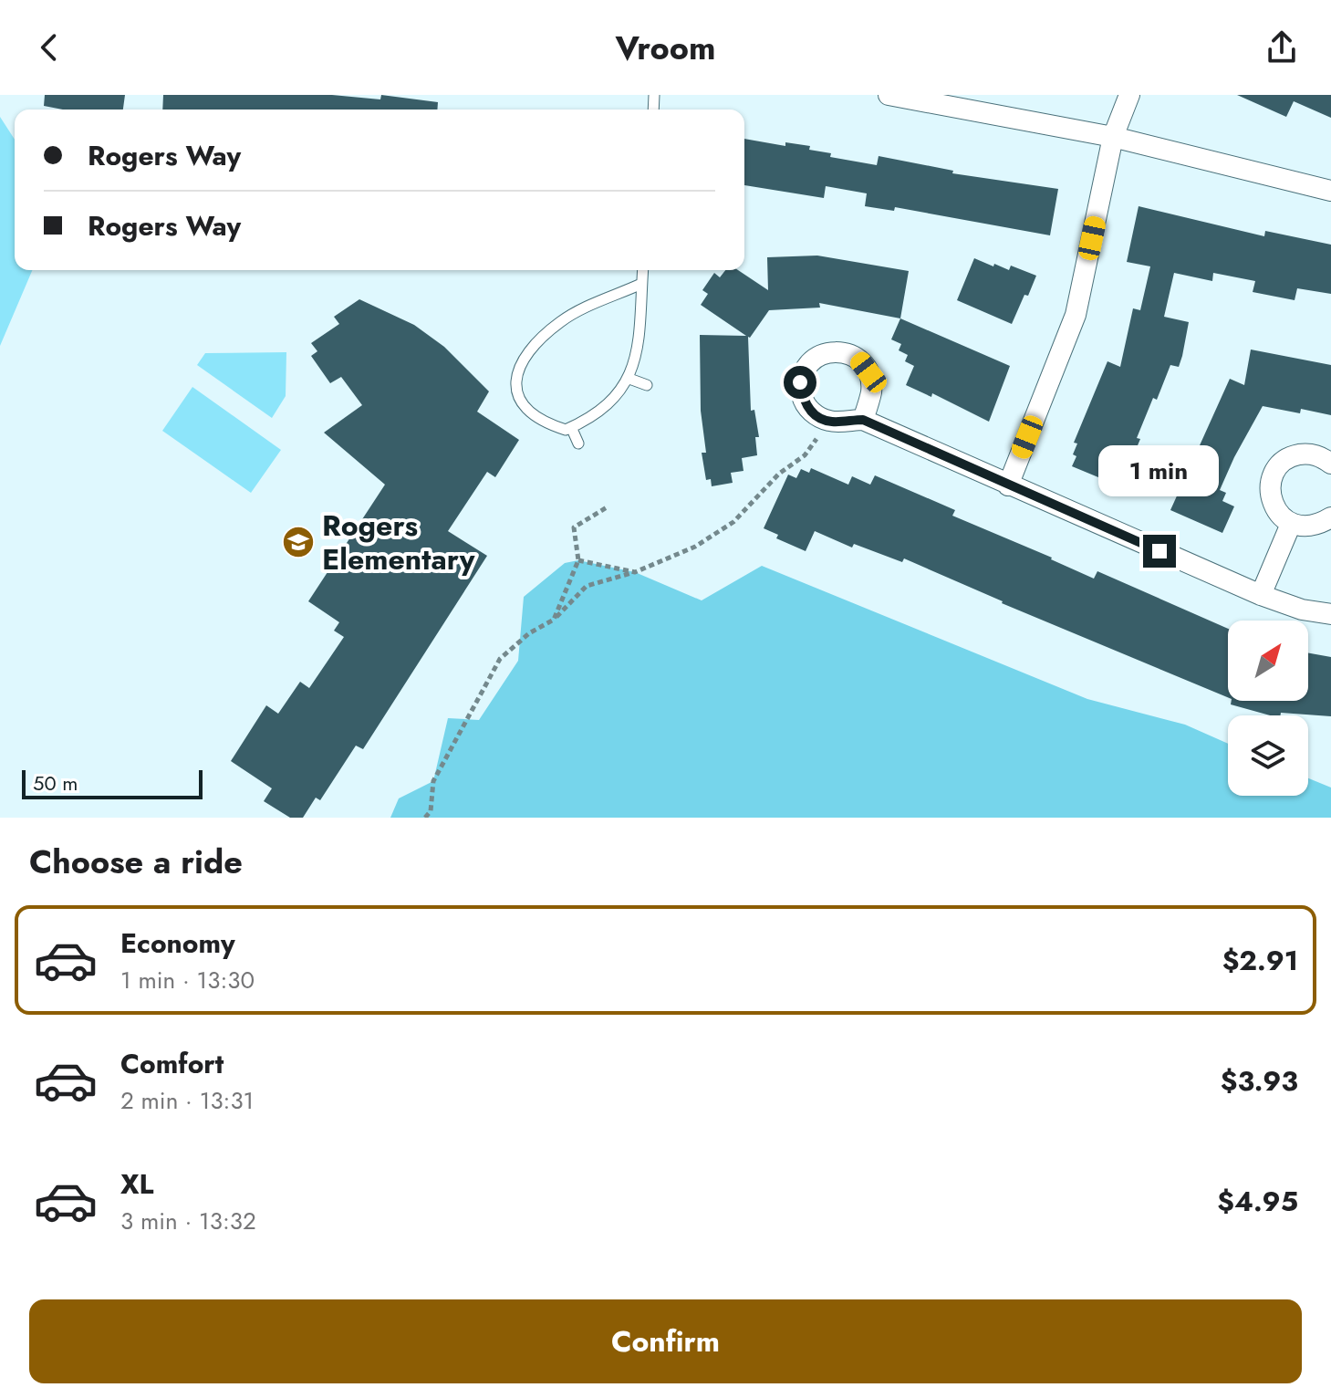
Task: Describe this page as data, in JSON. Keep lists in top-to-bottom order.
{
  "places": {
    "school or university": ["Rogers Elementary"]
  },
  "scale_bar": "50 m",
  "north": "top right",
  "page": {
    "header": "Vroom",
    "banner": ["Rogers Way", "Rogers Way"],
    "bubble": "1 min",
    "scale": "50 m",
    "heading": "Choose a ride",
    "list": [
      {
        "name": "Economy",
        "note": "1 min · 13:30",
        "value": "$2.91"
      },
      {
        "name": "Comfort",
        "note": "2 min · 13:31",
        "value": "$3.93"
      },
      {
        "name": "XL",
        "note": "3 min · 13:32",
        "value": "$4.95"
      }
    ],
    "buttons": "Confirm"
  }
}
